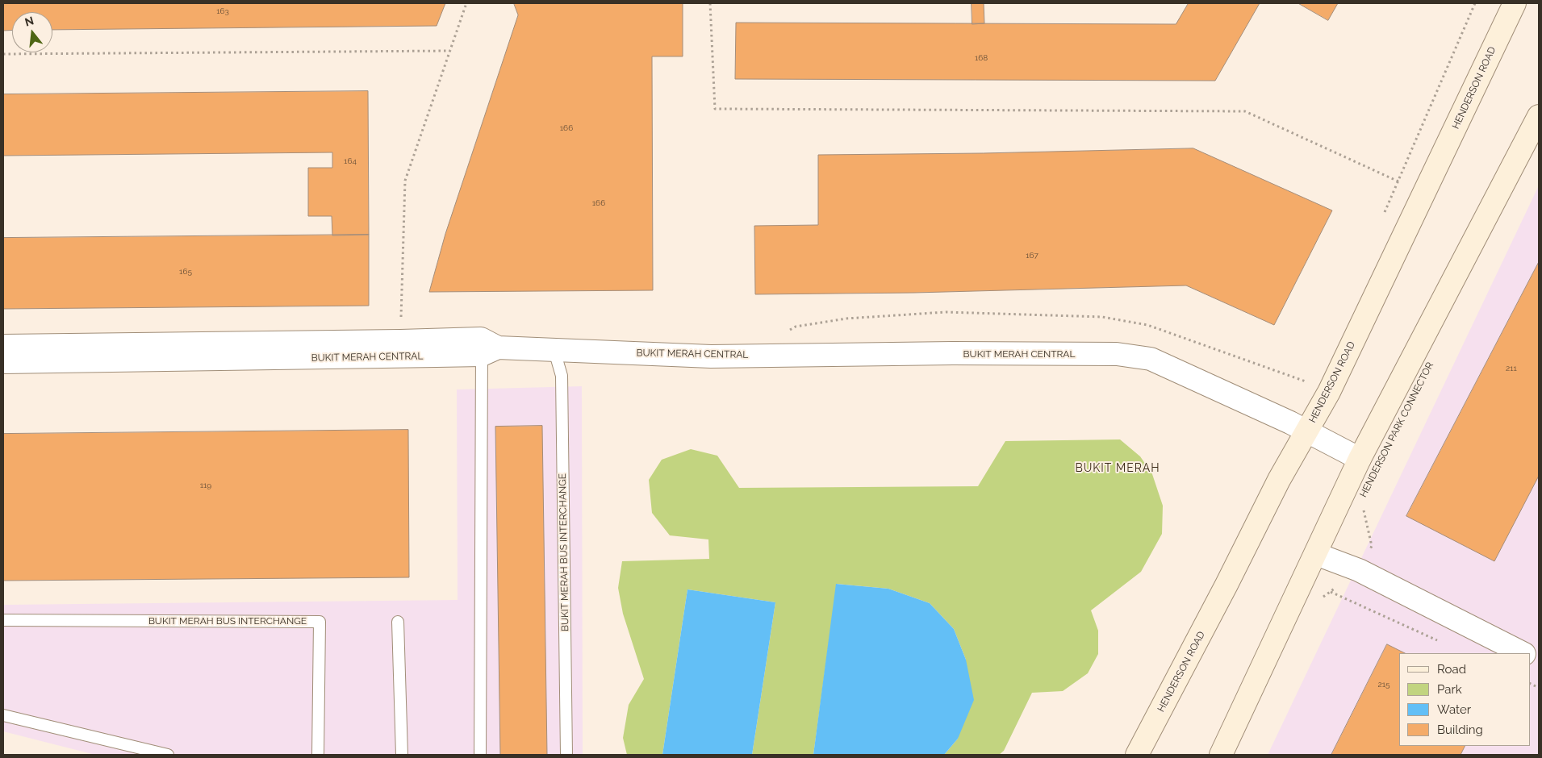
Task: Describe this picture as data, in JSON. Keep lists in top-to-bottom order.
{
  "streets": {
    "main road": ["HENDERSON ROAD"],
    "street": ["BUKIT MERAH CENTRAL"],
    "lane": ["BUKIT MERAH BUS INTERCHANGE"],
    "path": ["HENDERSON PARK CONNECTOR"]
  },
  "crossings": [
    ["HENDERSON ROAD", "BUKIT MERAH CENTRAL"],
    ["BUKIT MERAH CENTRAL", "BUKIT MERAH BUS INTERCHANGE"]
  ],
  "districts": ["BUKIT MERAH"],
  "house_numbers": [
    "163",
    "168",
    "166",
    "164",
    "166",
    "167",
    "165",
    "211",
    "119",
    "215"
  ],
  "legend": [
    "Road",
    "Park",
    "Water",
    "Building"
  ],
  "north": "top"
}
